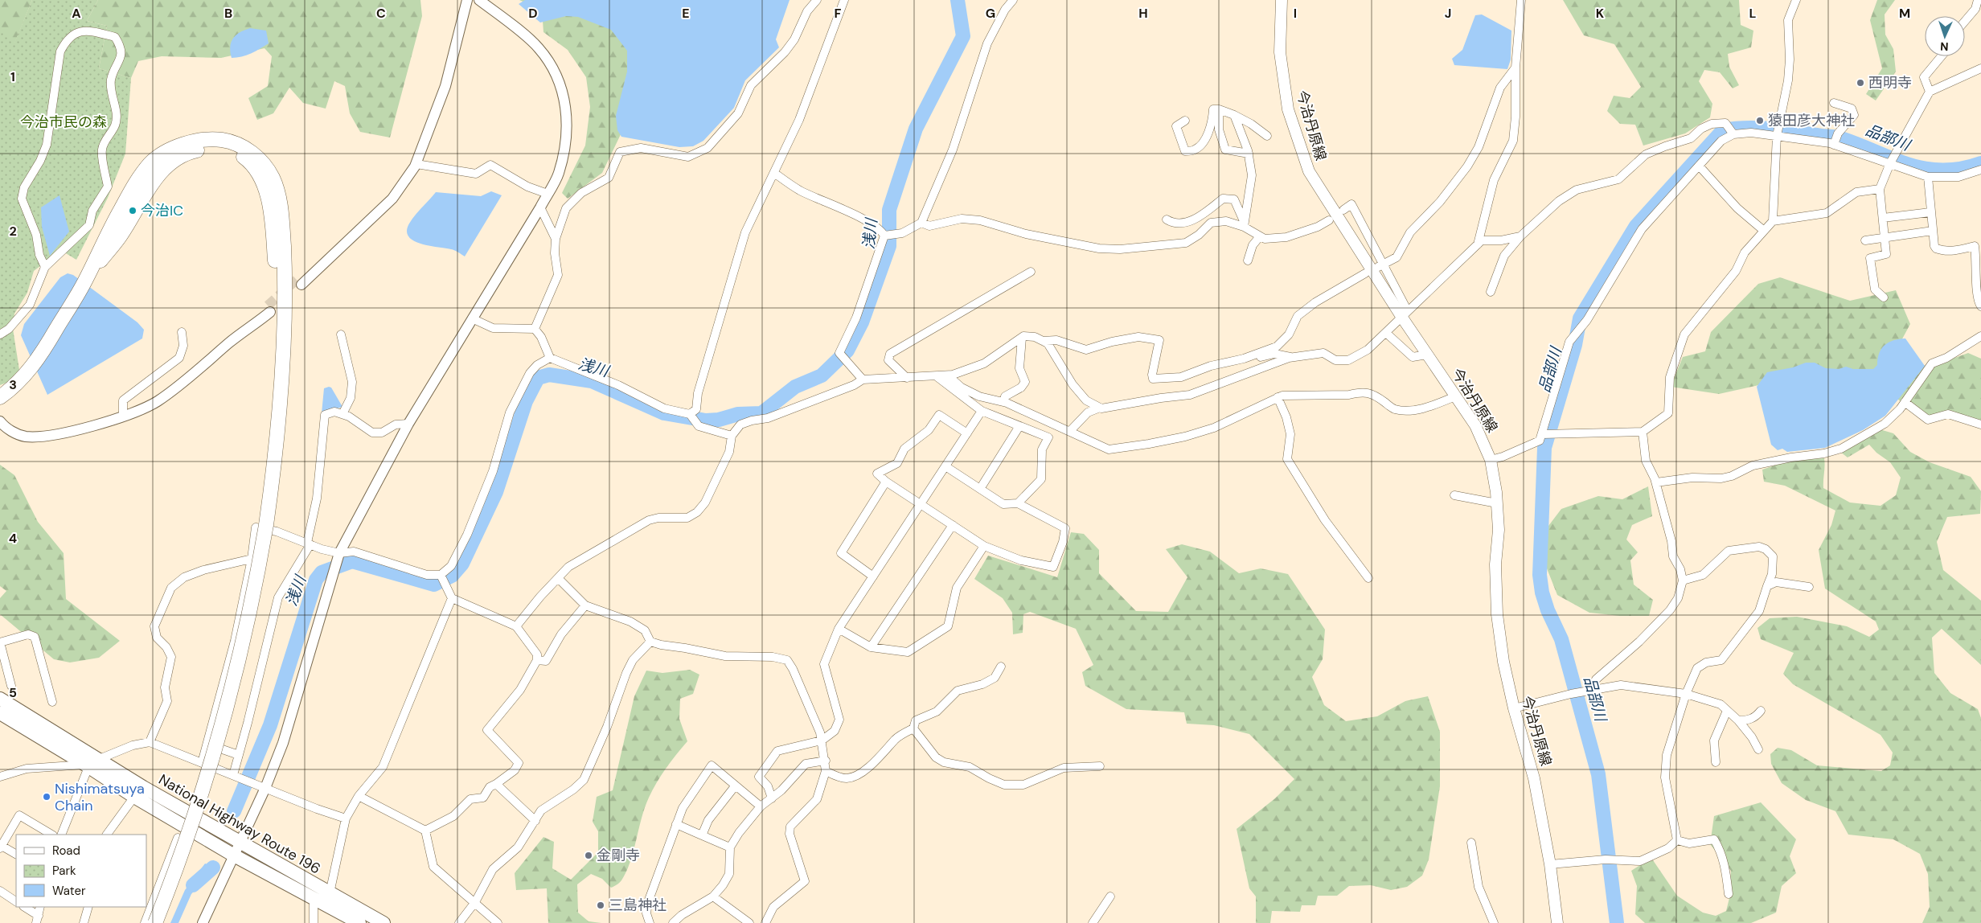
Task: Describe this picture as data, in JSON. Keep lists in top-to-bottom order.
{
  "streets": {
    "highway": ["National Highway Route 196"],
    "main road": ["今治丹原線"]
  },
  "water": ["品部川", "浅川"],
  "parks": ["今治市民の森"],
  "places": [
    "西明寺",
    "猿田彦大神社",
    "今治IC",
    "Nishimatsuya Chain",
    "金剛寺",
    "三島神社"
  ],
  "legend": ["Road", "Park", "Water"],
  "north": "bottom",
  "grid": {
    "columns": [
      "A",
      "B",
      "C",
      "D",
      "E",
      "F",
      "G",
      "H",
      "I",
      "J",
      "K",
      "L",
      "M"
    ],
    "rows": [
      "1",
      "2",
      "3",
      "4",
      "5"
    ]
  }
}
